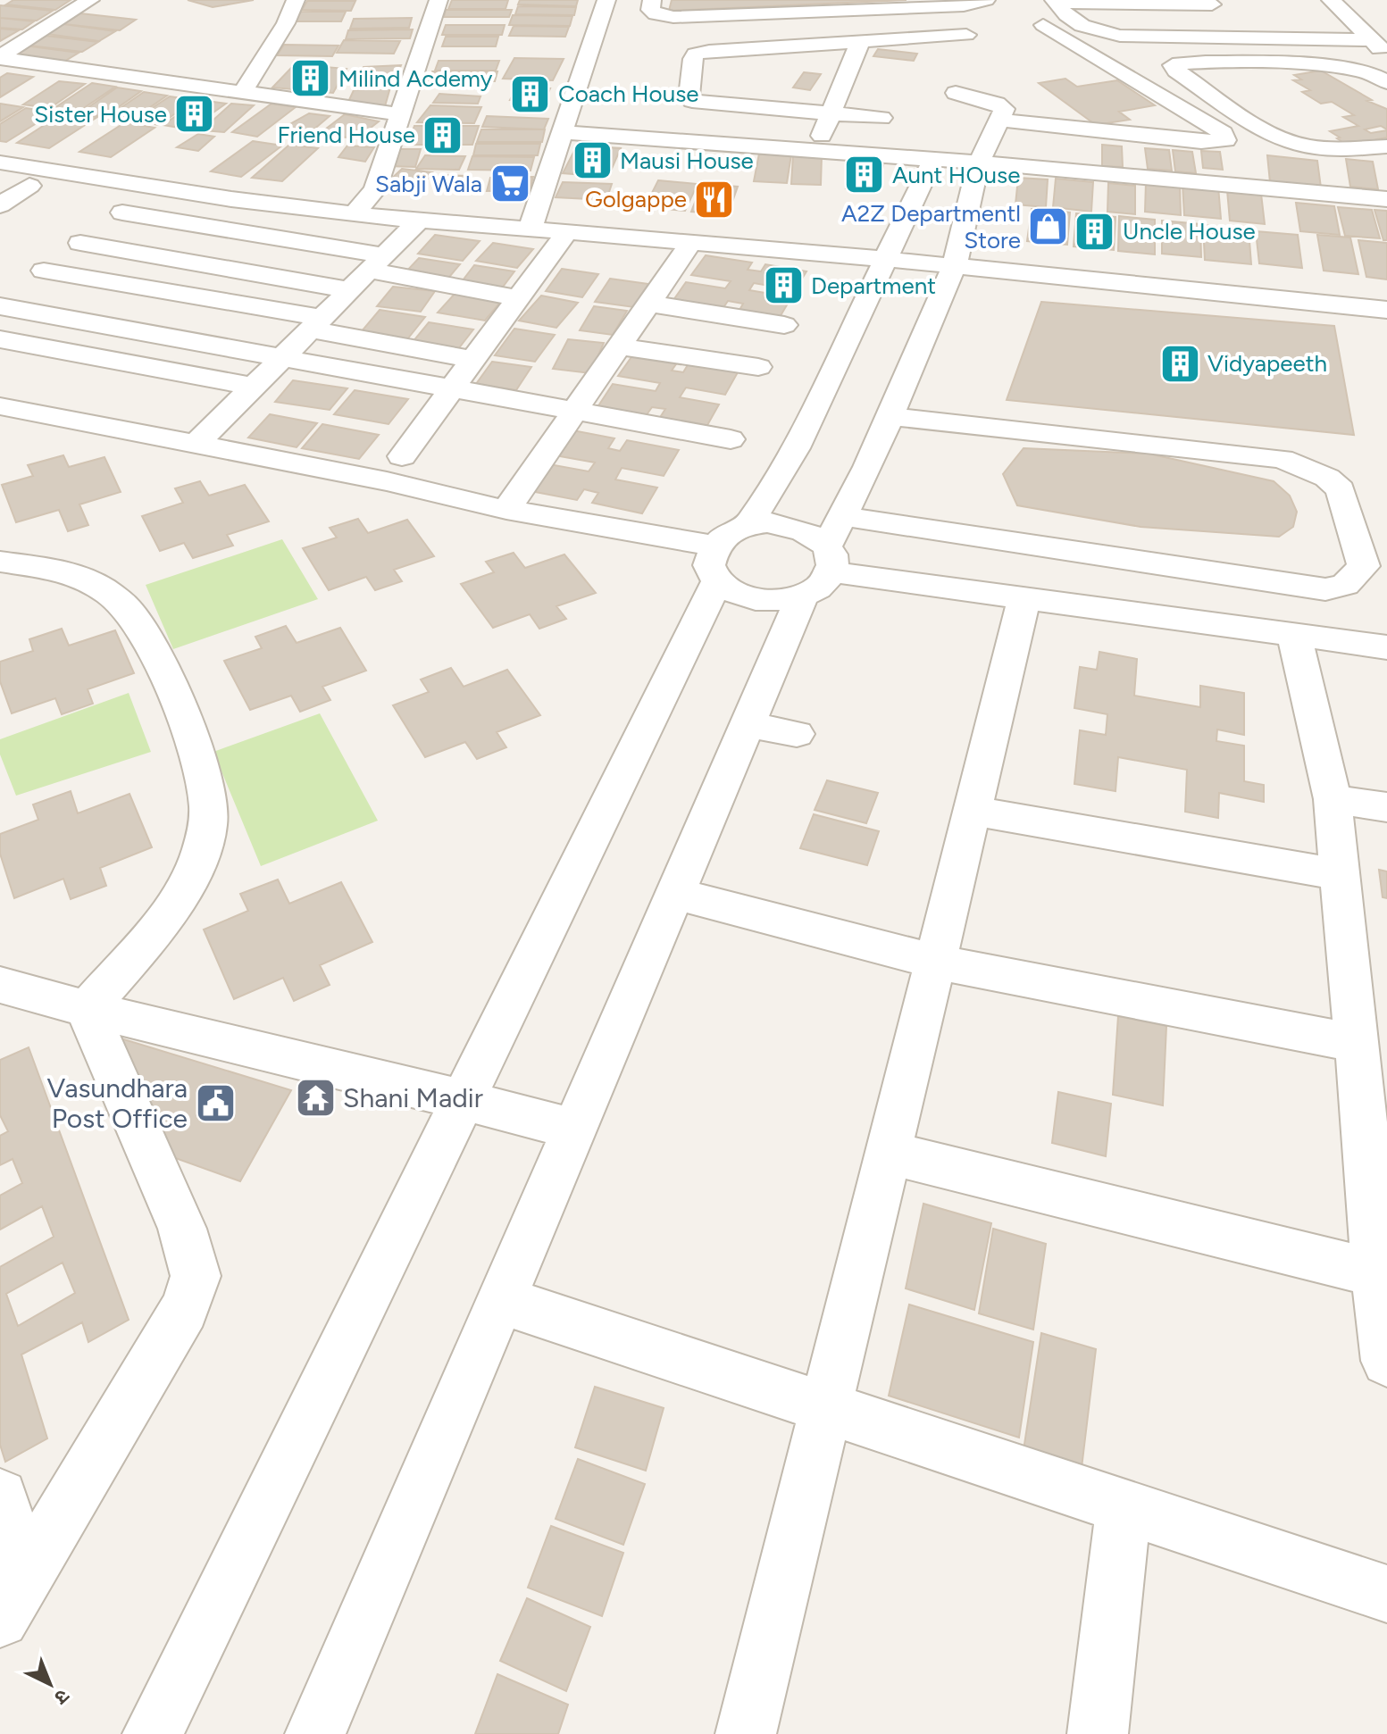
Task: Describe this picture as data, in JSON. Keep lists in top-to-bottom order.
{
  "places": {
    "building": [
      "Milind Acdemy",
      "Coach House",
      "Sister House",
      "Friend House",
      "Mausi House",
      "Aunt HOuse",
      "Uncle House",
      "Department",
      "Vidyapeeth"
    ],
    "supermarket": ["Sabji Wala"],
    "restaurant": ["Golgappe"],
    "shop": ["A2Z Departmentl Store"],
    "temple": ["Shani Madir"],
    "public building": ["Vasundhara Post Office"]
  },
  "north": "bottom right"
}
